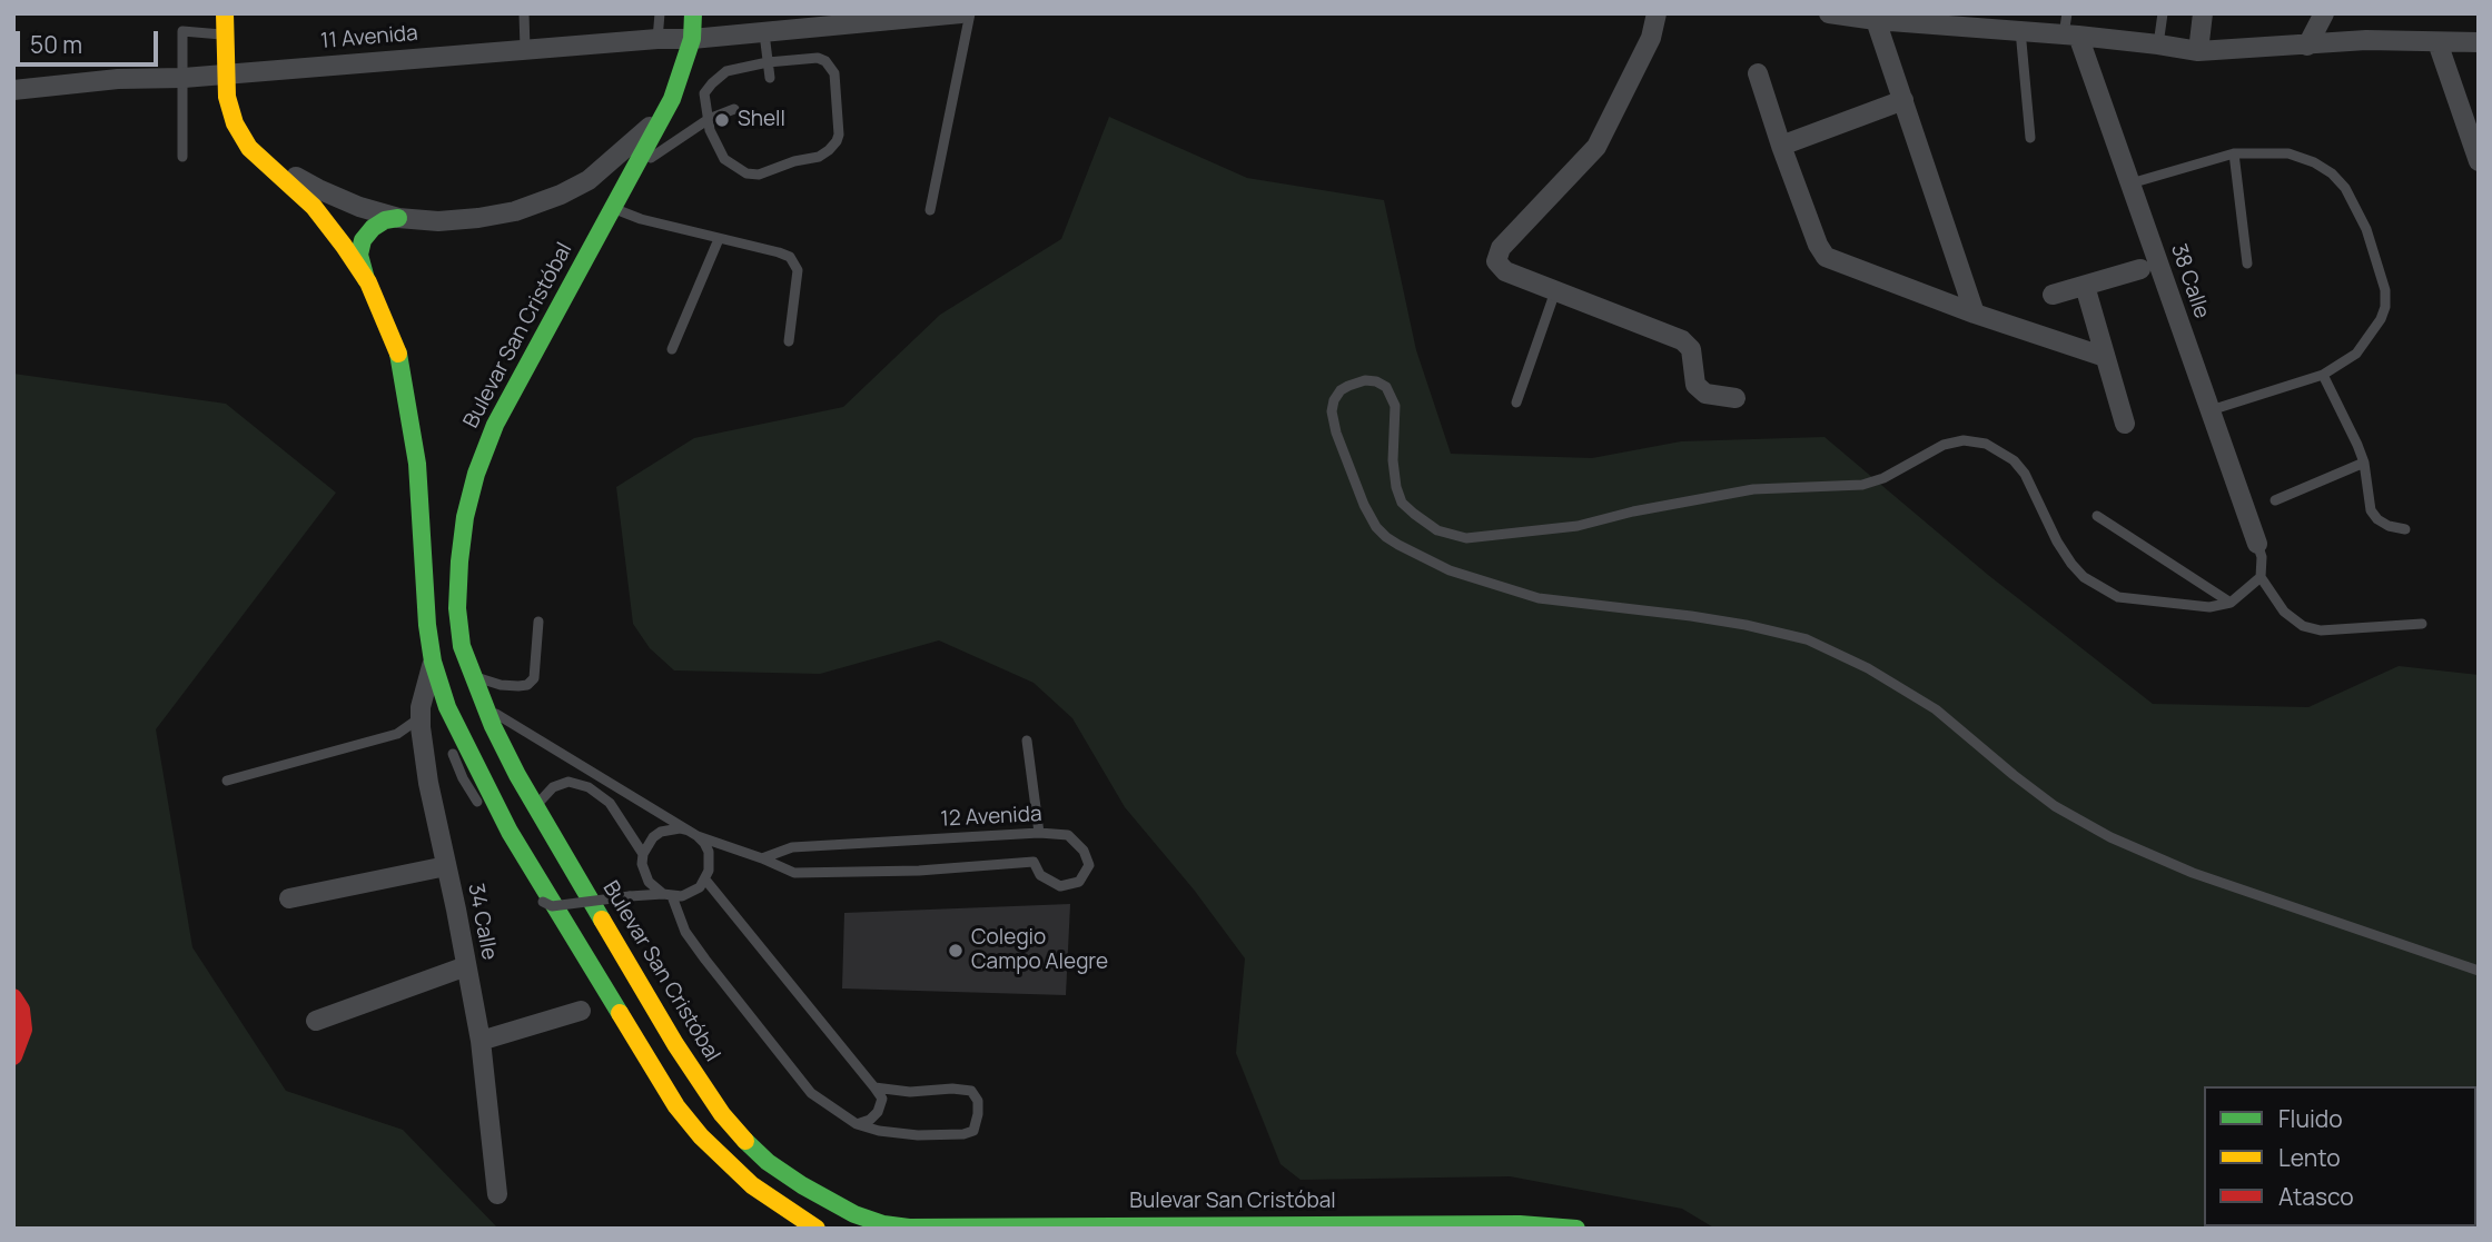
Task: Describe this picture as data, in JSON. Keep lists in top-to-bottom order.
{
  "streets": {
    "main road": ["Bulevar San Cristóbal"],
    "street": ["11 Avenida", "38 Calle", "34 Calle"],
    "lane": ["12 Avenida"]
  },
  "crossings": [
    ["11 Avenida", "Bulevar San Cristóbal"],
    ["Bulevar San Cristóbal", "12 Avenida"]
  ],
  "places": ["Shell", "Colegio Campo Alegre"],
  "legend": ["Fluido", "Lento", "Atasco"],
  "scale_bar": "50 m"
}
